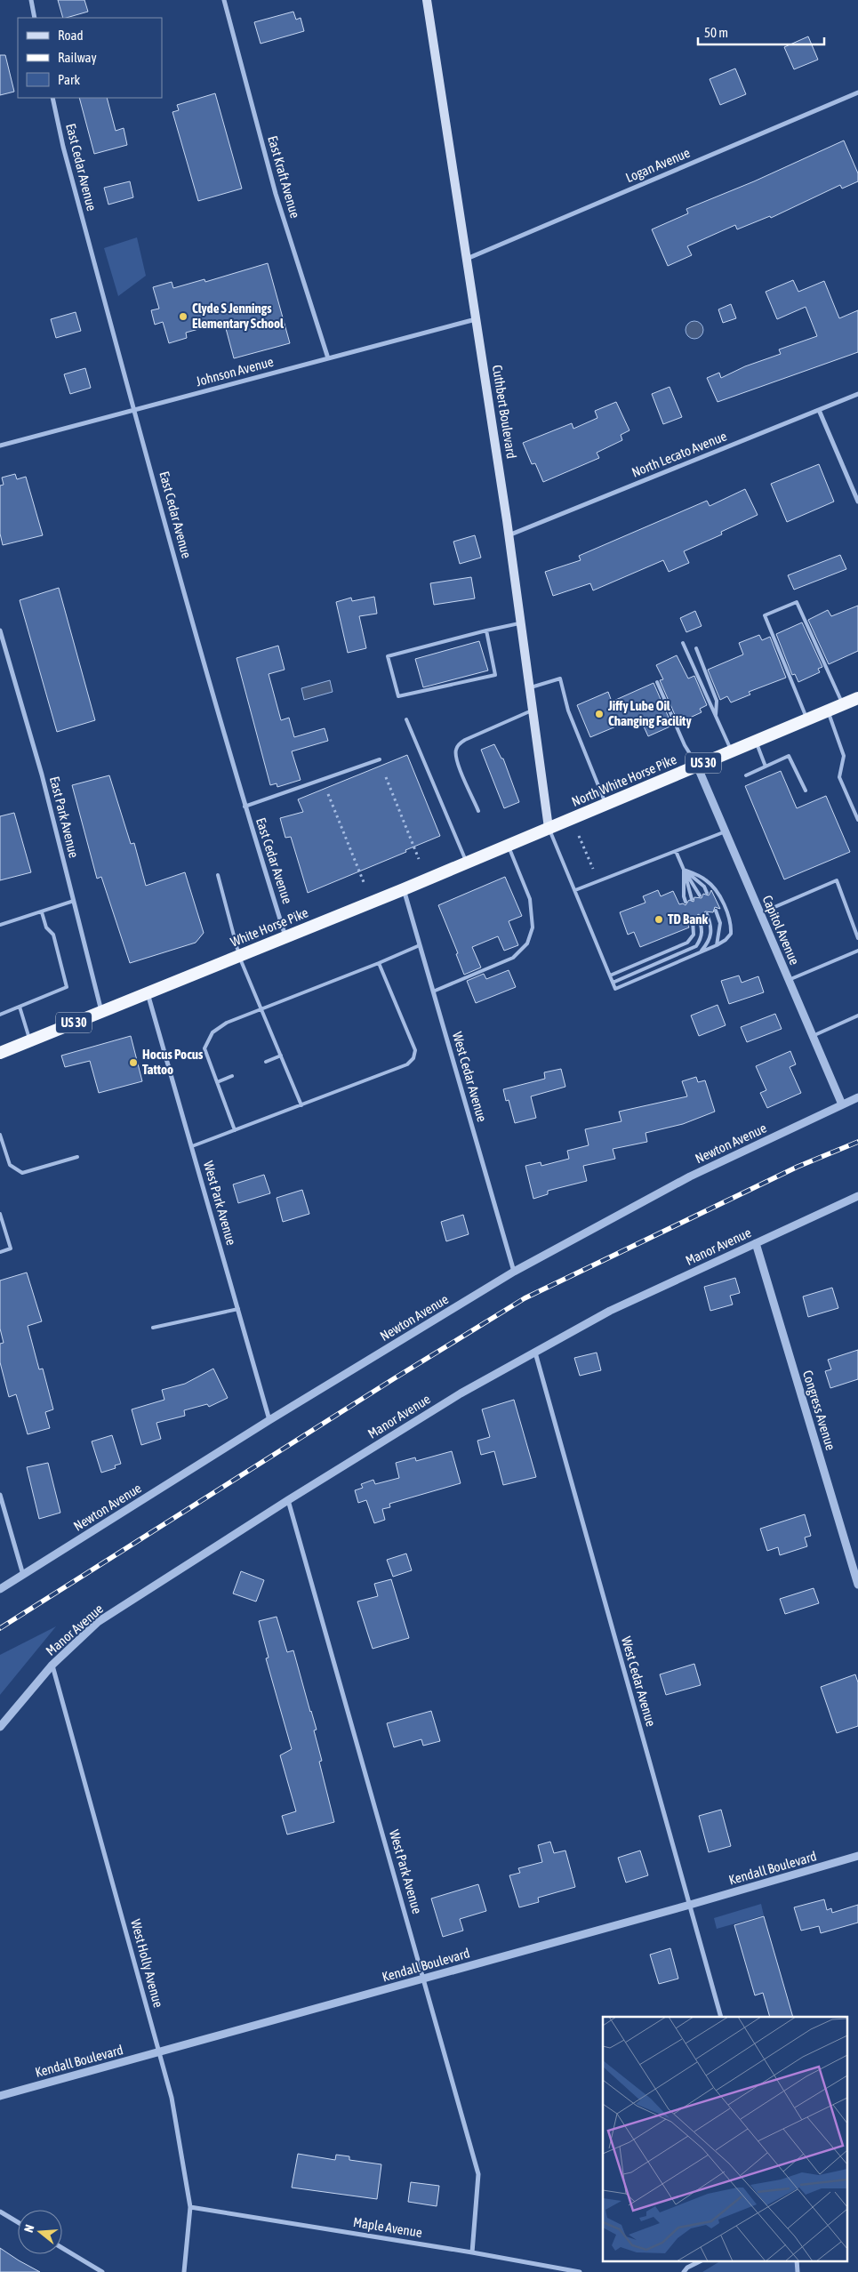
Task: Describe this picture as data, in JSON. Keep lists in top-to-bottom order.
{
  "streets": {
    "highway": ["US 30", "North White Horse Pike", "White Horse Pike"],
    "main road": ["Cuthbert Boulevard"],
    "street": [
      "Logan Avenue",
      "East Cedar Avenue",
      "East Kraft Avenue",
      "Johnson Avenue",
      "North Lecato Avenue",
      "East Park Avenue",
      "Capitol Avenue",
      "West Cedar Avenue",
      "Newton Avenue",
      "West Park Avenue",
      "Manor Avenue",
      "Congress Avenue",
      "Kendall Boulevard",
      "West Holly Avenue",
      "Maple Avenue"
    ]
  },
  "crossings": [
    ["Logan Avenue", "Cuthbert Boulevard"],
    ["East Cedar Avenue", "Johnson Avenue"],
    ["East Cedar Avenue", "White Horse Pike"],
    ["East Kraft Avenue", "Johnson Avenue"],
    ["Johnson Avenue", "Cuthbert Boulevard"],
    ["Cuthbert Boulevard", "North Lecato Avenue"],
    ["Cuthbert Boulevard", "North White Horse Pike"],
    ["Cuthbert Boulevard", "White Horse Pike"],
    ["North White Horse Pike", "White Horse Pike"],
    ["North White Horse Pike", "Capitol Avenue"],
    ["East Park Avenue", "White Horse Pike"],
    ["White Horse Pike", "West Cedar Avenue"],
    ["White Horse Pike", "West Park Avenue"],
    ["Capitol Avenue", "Newton Avenue"],
    ["West Cedar Avenue", "Newton Avenue"],
    ["West Cedar Avenue", "Manor Avenue"],
    ["West Cedar Avenue", "Kendall Boulevard"],
    ["Newton Avenue", "West Park Avenue"],
    ["West Park Avenue", "Manor Avenue"],
    ["West Park Avenue", "Kendall Boulevard"],
    ["West Park Avenue", "Maple Avenue"],
    ["Manor Avenue", "Congress Avenue"],
    ["Manor Avenue", "West Holly Avenue"],
    ["Kendall Boulevard", "West Holly Avenue"],
    ["West Holly Avenue", "Maple Avenue"]
  ],
  "places": [
    "Clyde S Jennings Elementary School",
    "Jiffy Lube Oil Changing Facility",
    "TD Bank",
    "Hocus Pocus Tattoo"
  ],
  "legend": ["Road", "Railway", "Park"],
  "scale_bar": "50 m",
  "north": "left"
}
